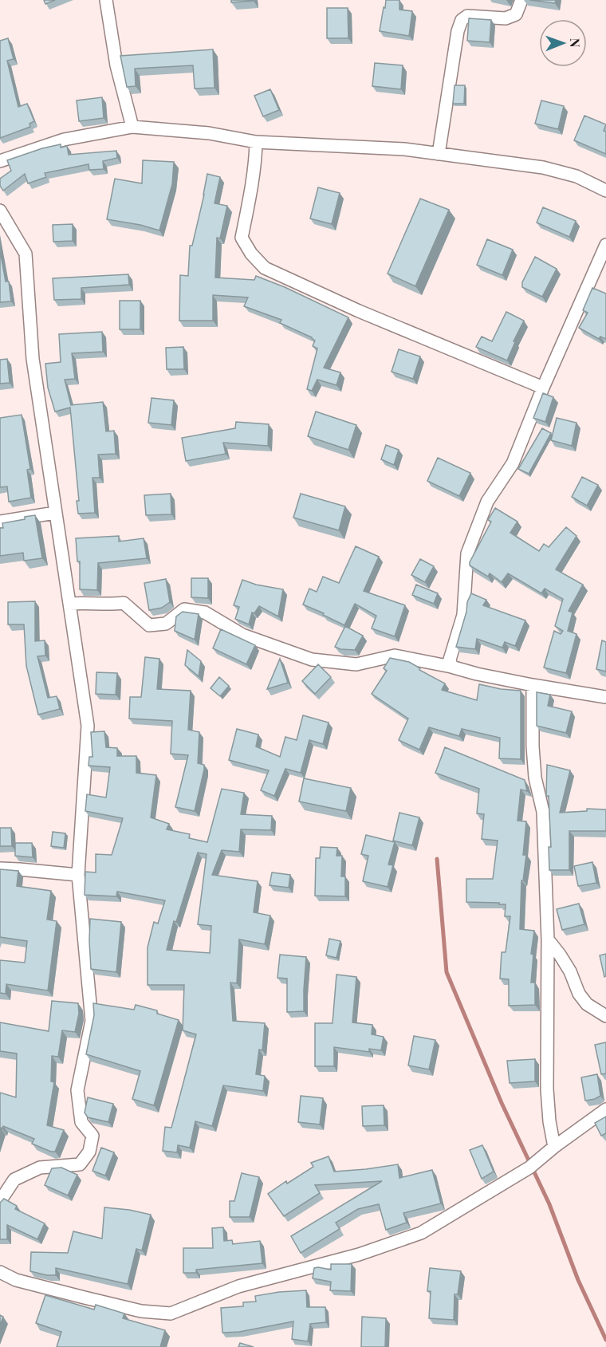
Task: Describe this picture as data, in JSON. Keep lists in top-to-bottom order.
{
  "north": "right"
}
